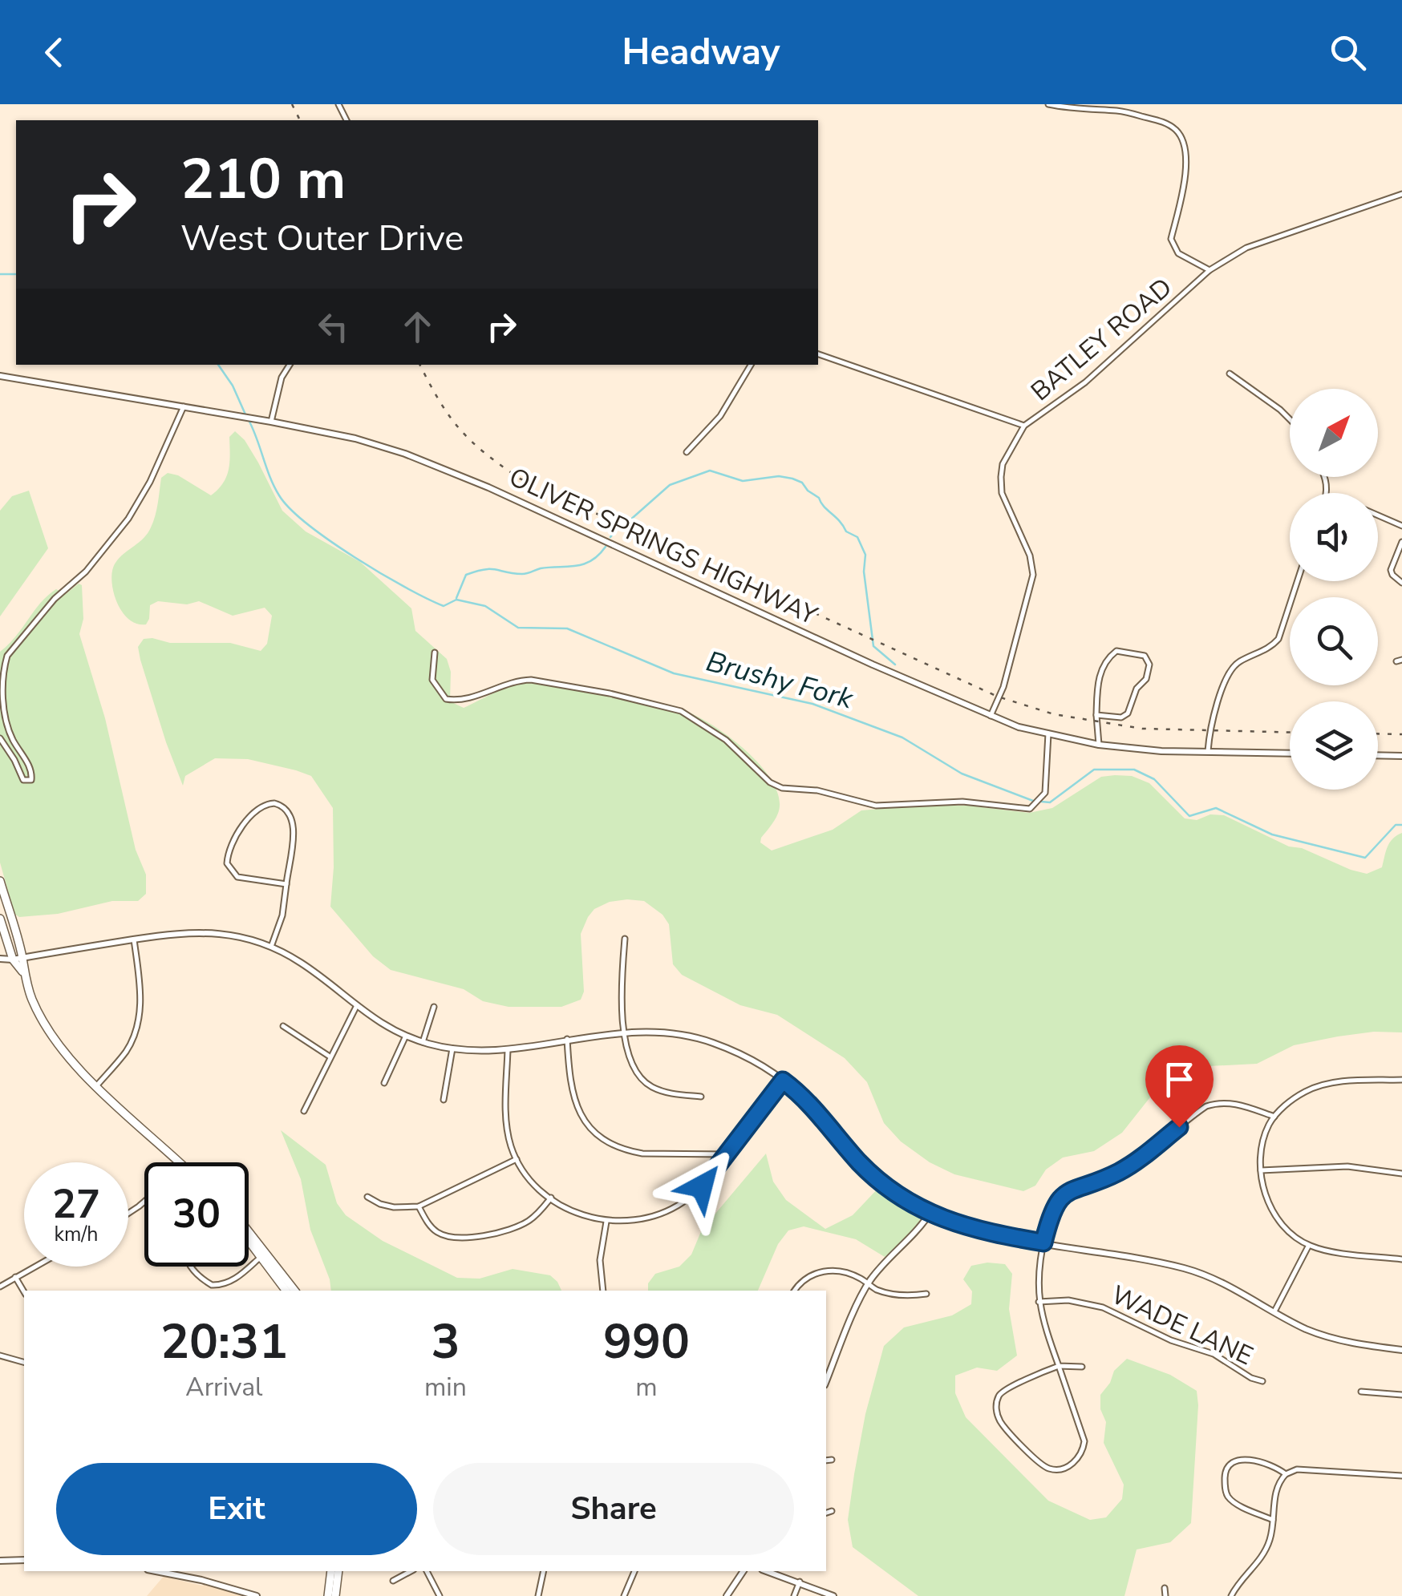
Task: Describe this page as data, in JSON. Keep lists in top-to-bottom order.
{
  "streets": {
    "street": ["BATLEY ROAD", "OLIVER SPRINGS HIGHWAY", "WADE LANE"]
  },
  "water": ["Brushy Fork"],
  "north": "top right",
  "page": {
    "header": "Headway",
    "turn": ["210 m", "West Outer Drive"],
    "speed": "27 km/h",
    "limit": "30",
    "eta": [
      "20:31",
      "Arrival",
      "3",
      "min",
      "990",
      "m"
    ],
    "buttons": ["Exit", "Share"]
  }
}
